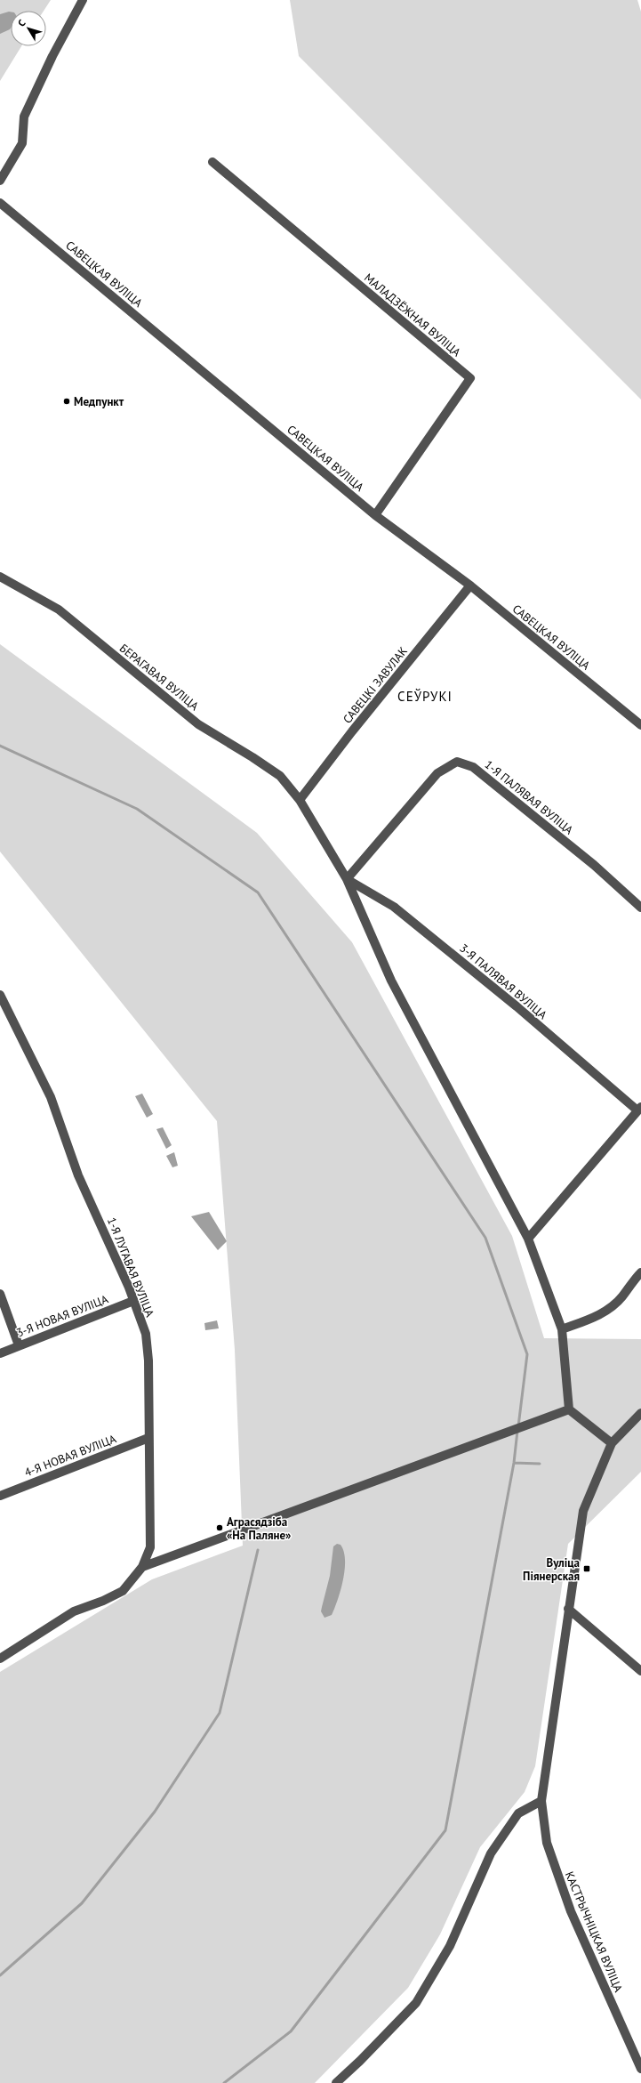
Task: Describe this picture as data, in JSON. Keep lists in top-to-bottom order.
{
  "streets": {
    "street": [
      "САВЕЦКАЯ ВУЛІЦА",
      "МАЛАДЗЁЖНАЯ ВУЛІЦА",
      "БЕРАГАВАЯ ВУЛІЦА",
      "САВЕЦКІ ЗАВУЛАК",
      "1-Я ПАЛЯВАЯ ВУЛІЦА",
      "3-Я ПАЛЯВАЯ ВУЛІЦА",
      "1-Я ЛУГАВАЯ ВУЛІЦА",
      "3-Я НОВАЯ ВУЛІЦА",
      "4-Я НОВАЯ ВУЛІЦА",
      "КАСТРЫЧНІЦКАЯ ВУЛІЦА"
    ]
  },
  "crossings": [
    ["САВЕЦКАЯ ВУЛІЦА", "МАЛАДЗЁЖНАЯ ВУЛІЦА"],
    ["САВЕЦКАЯ ВУЛІЦА", "САВЕЦКІ ЗАВУЛАК"],
    ["БЕРАГАВАЯ ВУЛІЦА", "САВЕЦКІ ЗАВУЛАК"],
    ["БЕРАГАВАЯ ВУЛІЦА", "1-Я ПАЛЯВАЯ ВУЛІЦА"],
    ["БЕРАГАВАЯ ВУЛІЦА", "3-Я ПАЛЯВАЯ ВУЛІЦА"],
    ["1-Я ПАЛЯВАЯ ВУЛІЦА", "3-Я ПАЛЯВАЯ ВУЛІЦА"],
    ["1-Я ЛУГАВАЯ ВУЛІЦА", "3-Я НОВАЯ ВУЛІЦА"],
    ["1-Я ЛУГАВАЯ ВУЛІЦА", "4-Я НОВАЯ ВУЛІЦА"]
  ],
  "districts": ["СЕЎРУКІ"],
  "places": {
    "other": ["Медпункт", "Аграсядзіба «На Паляне»"],
    "transit": ["Вуліца Піянерская"]
  },
  "north": "top left"
}
